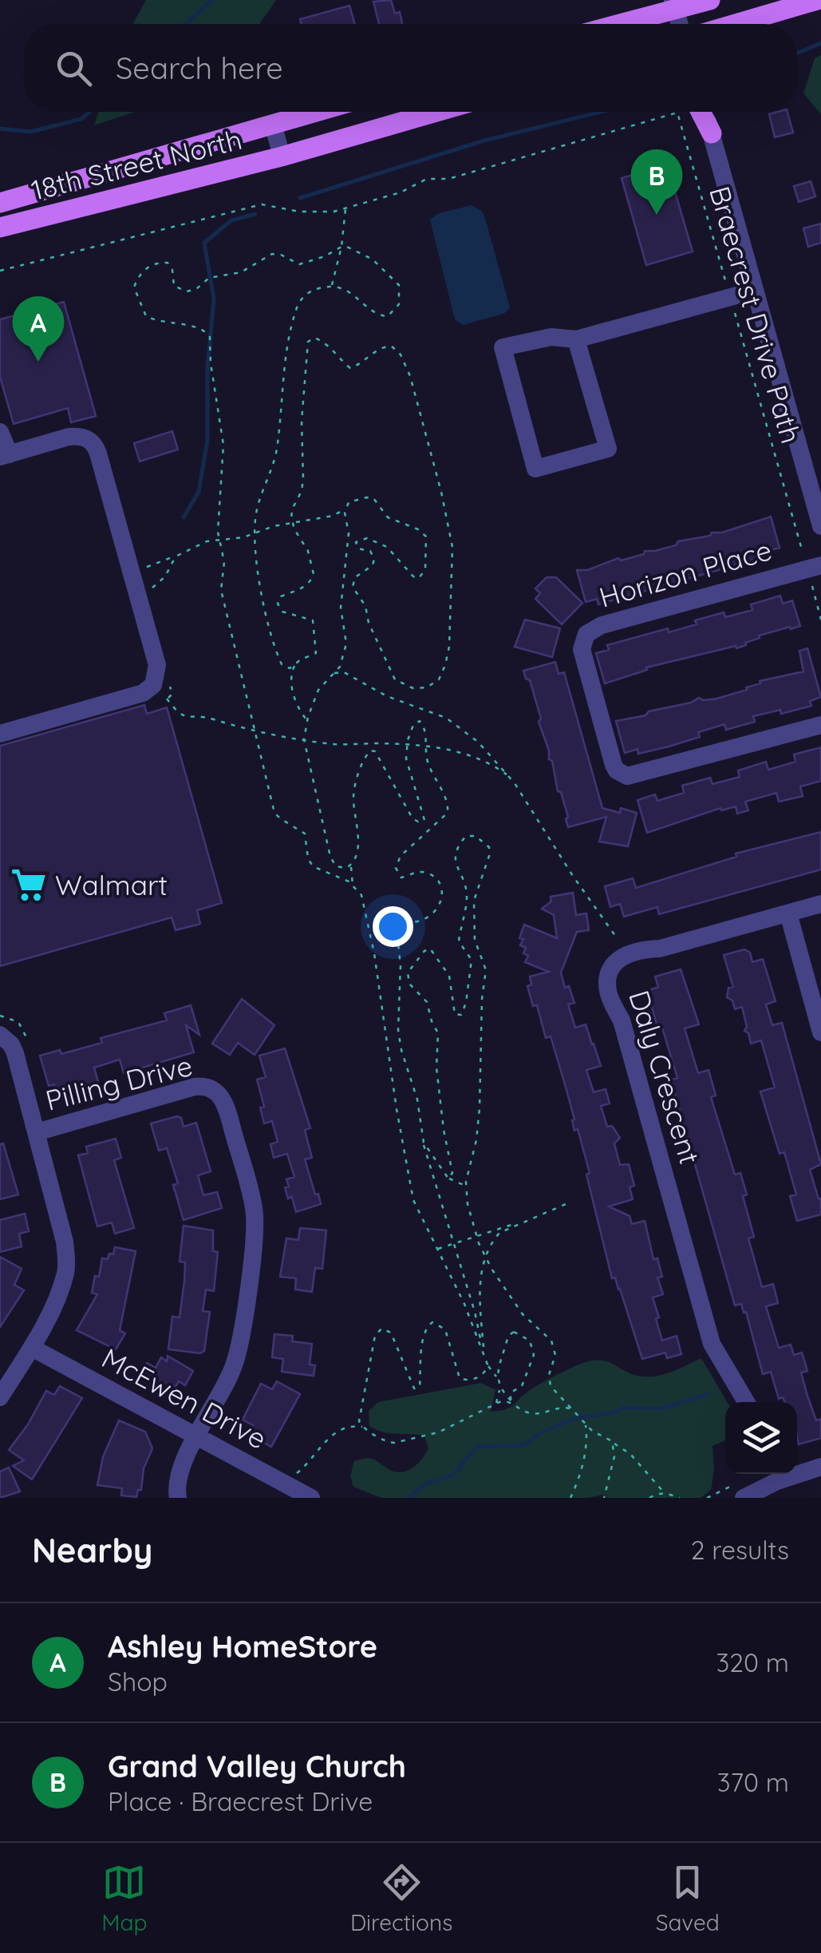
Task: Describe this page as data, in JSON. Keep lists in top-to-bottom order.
{
  "streets": {
    "main road": ["18th Street North"],
    "street": [
      "Horizon Place",
      "Daly Crescent",
      "Pilling Drive",
      "McEwen Drive"
    ],
    "path": ["Braecrest Drive Path"]
  },
  "crossings": [
    ["Braecrest Drive Path", "Horizon Place"],
    ["Pilling Drive", "McEwen Drive"]
  ],
  "places": {
    "supermarket": ["Walmart"]
  },
  "page": {
    "search": "Search here",
    "pins": ["B", "A"],
    "heading": ["Nearby", "2 results"],
    "list": [
      {
        "mark": "A",
        "name": "Ashley HomeStore",
        "note": "Shop",
        "value": "320 m"
      },
      {
        "mark": "B",
        "name": "Grand Valley Church",
        "note": "Place · Braecrest Drive",
        "value": "370 m"
      }
    ],
    "nav": ["Map", "Directions", "Saved"]
  }
}
